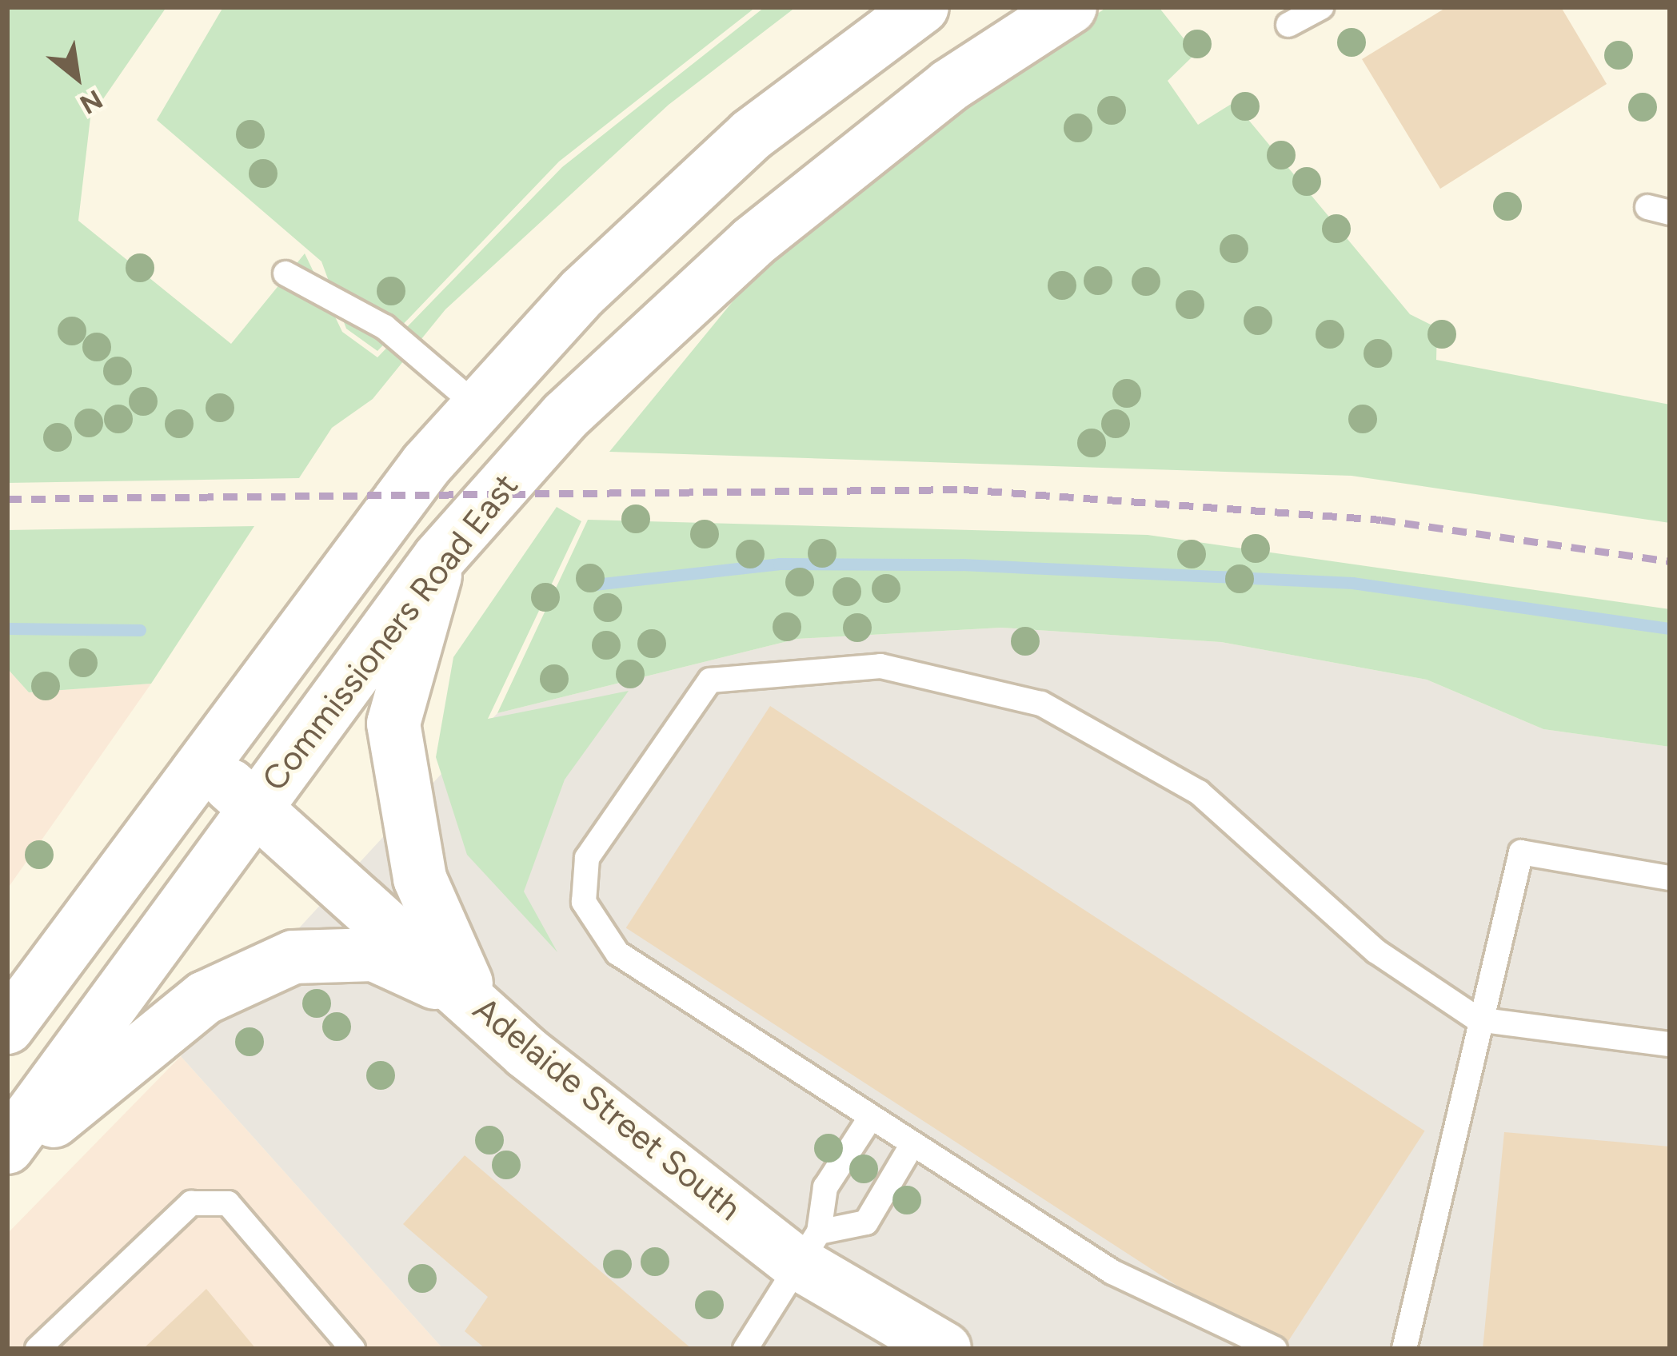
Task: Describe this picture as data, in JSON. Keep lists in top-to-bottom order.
{
  "streets": {
    "main road": ["Commissioners Road East", "Adelaide Street South"]
  },
  "crossings": [
    ["Commissioners Road East", "Adelaide Street South"]
  ],
  "north": "bottom right"
}
